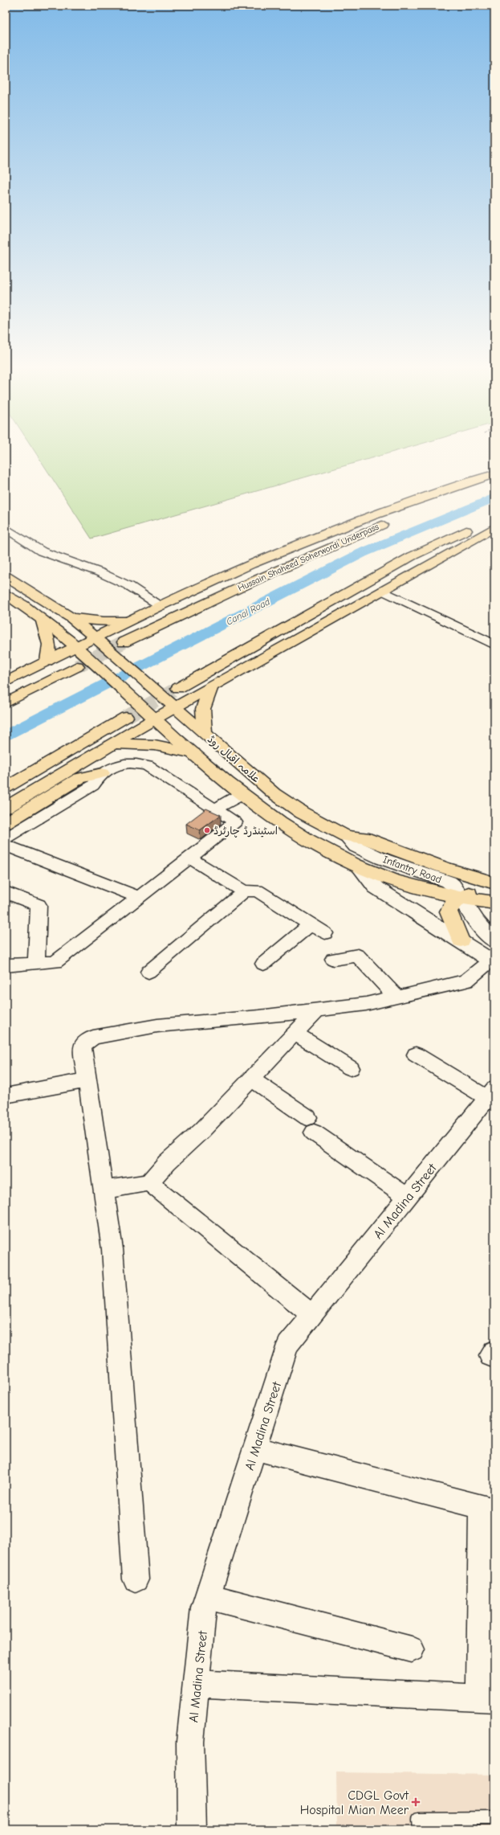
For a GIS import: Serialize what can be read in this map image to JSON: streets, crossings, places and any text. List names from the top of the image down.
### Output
{
  "streets": {
    "main road": ["Hussain Shaheed Soherwordi Underpass", "علامہ اقبال روڈ", "Infantry Road"],
    "street": ["Al Madina Street"]
  },
  "crossings": [
    ["علامہ اقبال روڈ", "Infantry Road"]
  ],
  "water": ["Canal Road"],
  "places": {
    "other": ["اسٹینڈرڈ چارٹرڈ"],
    "health": ["CDGL Govt Hospital Mian Meer"]
  }
}
